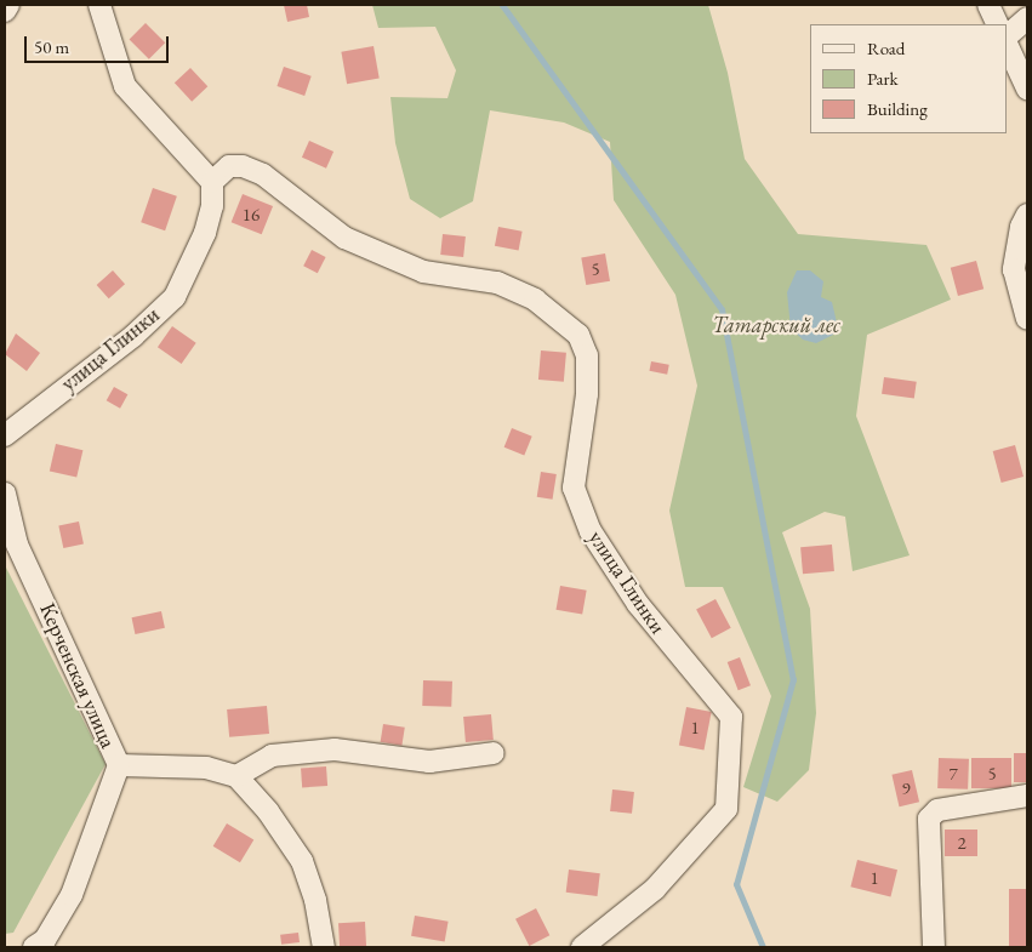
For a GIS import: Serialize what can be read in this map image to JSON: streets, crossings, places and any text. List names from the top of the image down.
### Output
{
  "streets": {
    "street": ["улица Глинки", "Керченская улица"]
  },
  "parks": ["Татарский лес"],
  "house_numbers": [
    "16",
    "5",
    "1",
    "7",
    "5",
    "9",
    "2",
    "1"
  ],
  "legend": ["Road", "Park", "Building"],
  "scale_bar": "50 m"
}
